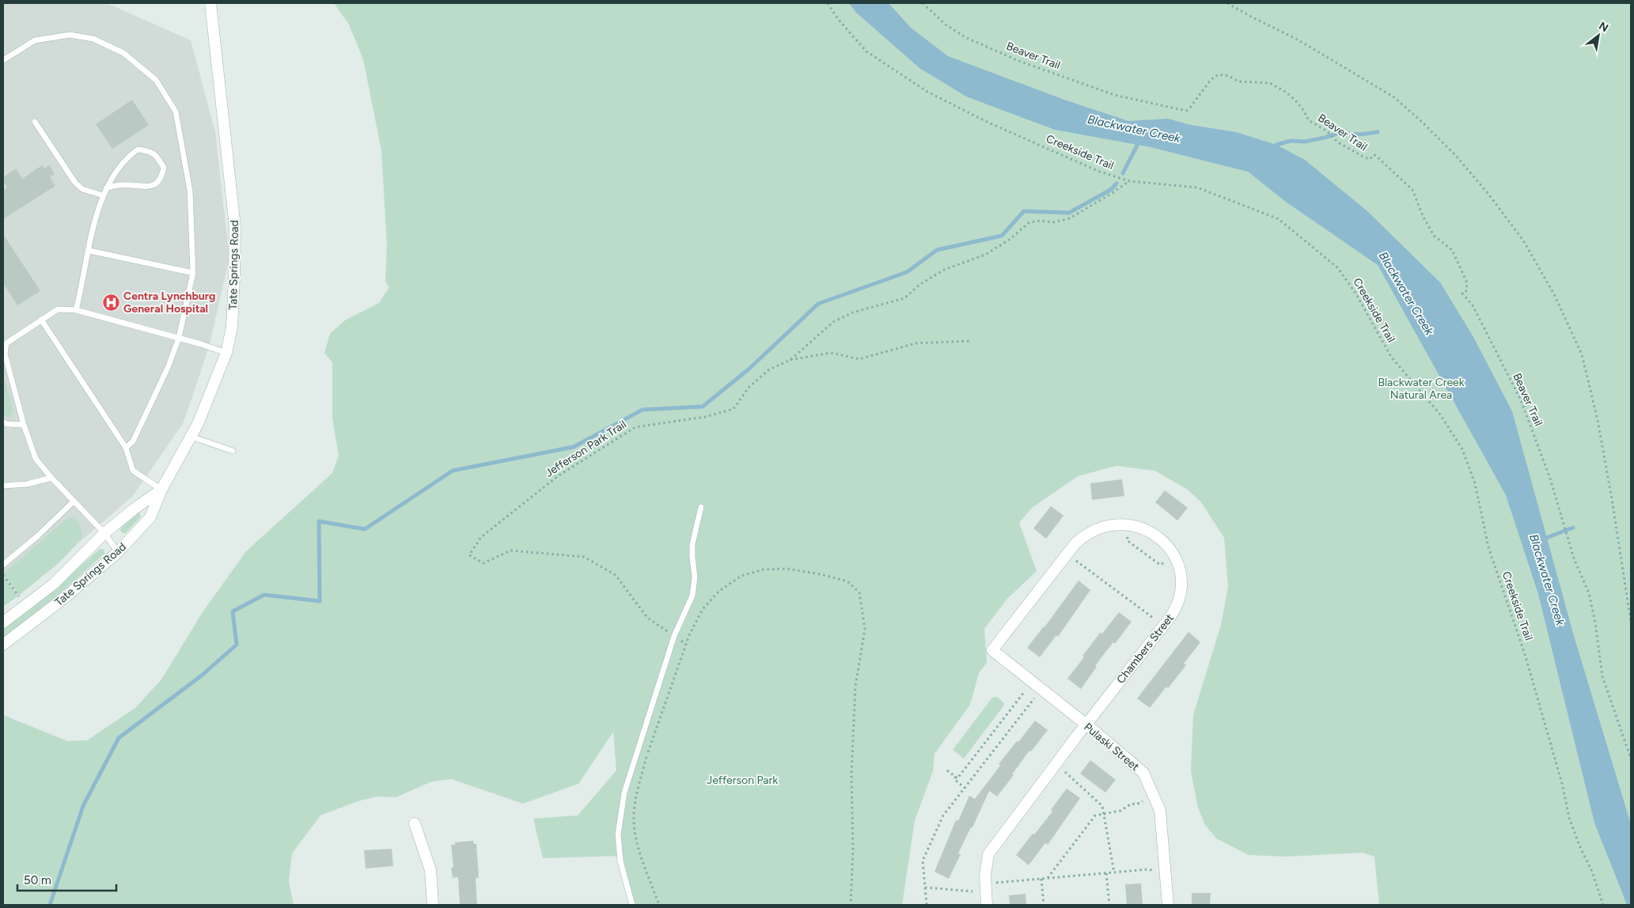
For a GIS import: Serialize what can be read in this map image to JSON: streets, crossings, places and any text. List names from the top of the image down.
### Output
{
  "streets": {
    "street": ["Tate Springs Road", "Chambers Street", "Pulaski Street"],
    "path": ["Beaver Trail", "Creekside Trail", "Jefferson Park Trail"]
  },
  "crossings": [
    ["Creekside Trail", "Jefferson Park Trail"],
    ["Chambers Street", "Pulaski Street"]
  ],
  "water": ["Blackwater Creek"],
  "parks": ["Blackwater Creek Natural Area", "Jefferson Park"],
  "places": {
    "hospital": ["Centra Lynchburg General Hospital"]
  },
  "scale_bar": "50 m",
  "north": "top right"
}
